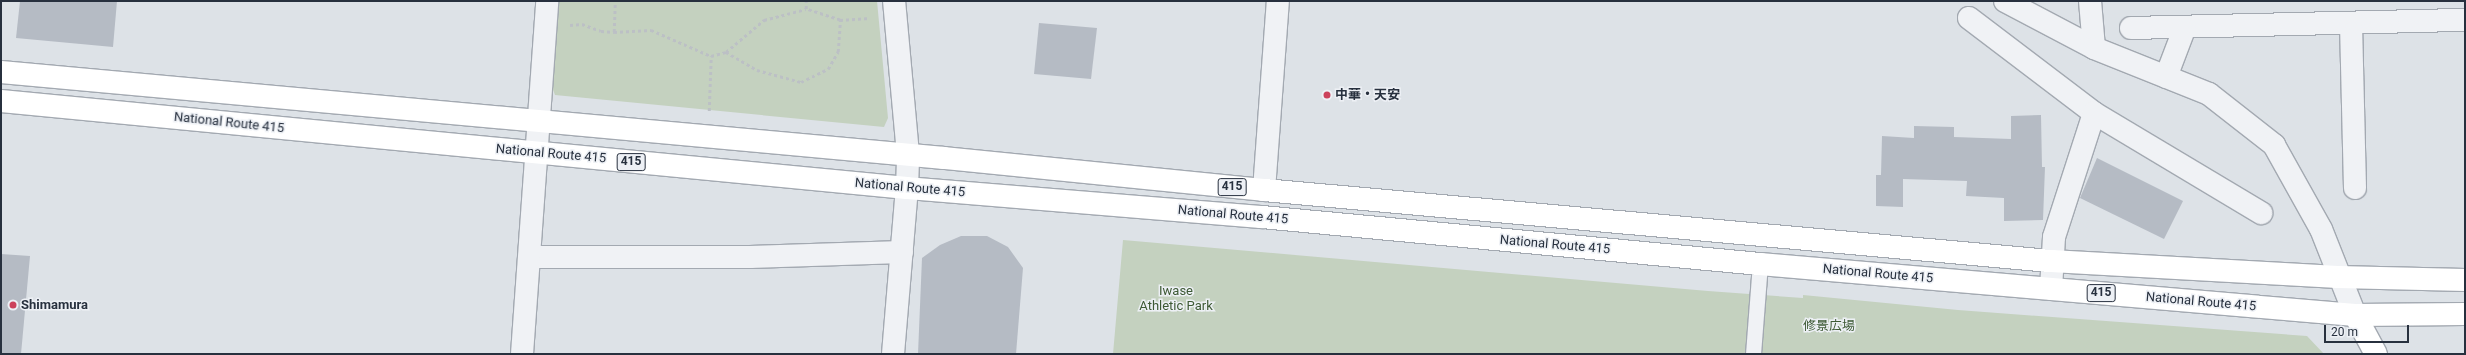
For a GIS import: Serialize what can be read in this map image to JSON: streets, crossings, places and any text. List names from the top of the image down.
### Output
{
  "streets": {
    "main road": ["National Route 415", "415"]
  },
  "parks": ["Iwase Athletic Park", "修景広場"],
  "places": ["中華・天安", "Shimamura"],
  "scale_bar": "20 m"
}
